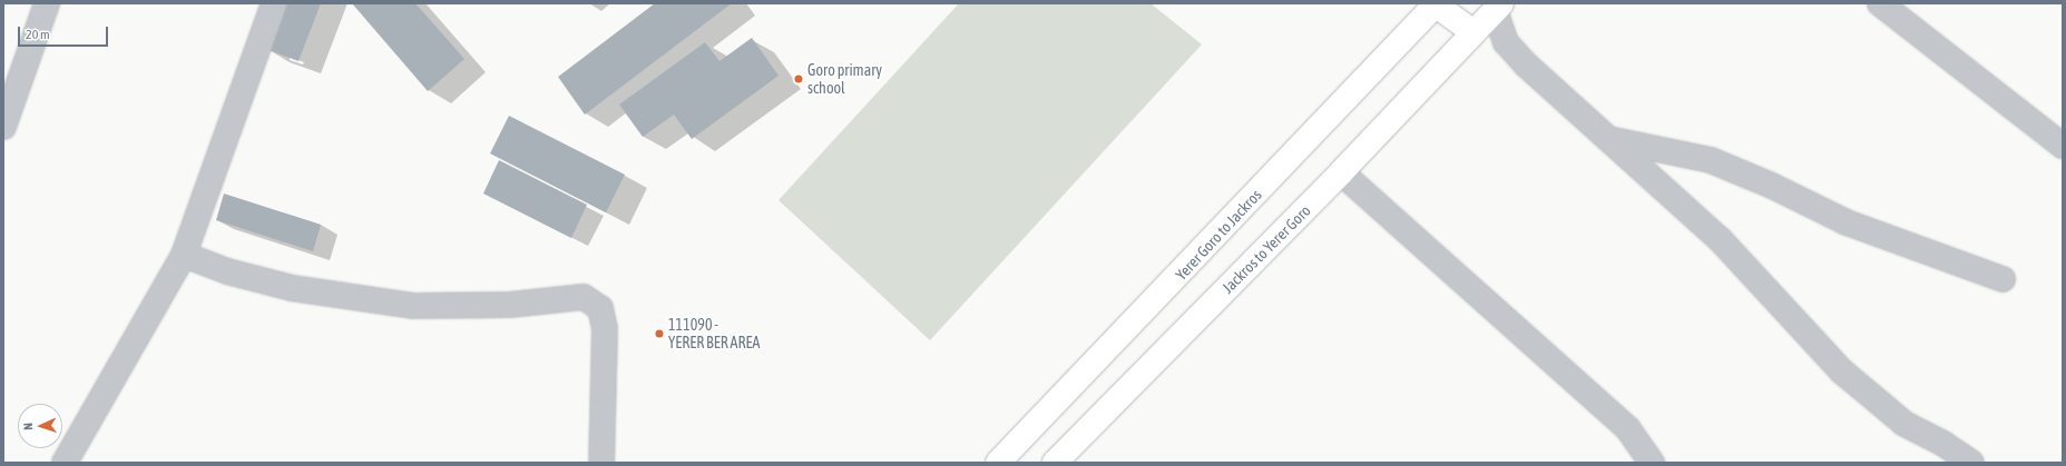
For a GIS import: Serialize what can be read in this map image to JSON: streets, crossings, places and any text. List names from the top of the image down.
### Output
{
  "streets": {
    "main road": ["Yerer Goro to Jackros", "Jackros to Yerer Goro"]
  },
  "places": ["Goro primary school", "111090 - YERER BER AREA"],
  "scale_bar": "20 m",
  "north": "left"
}
